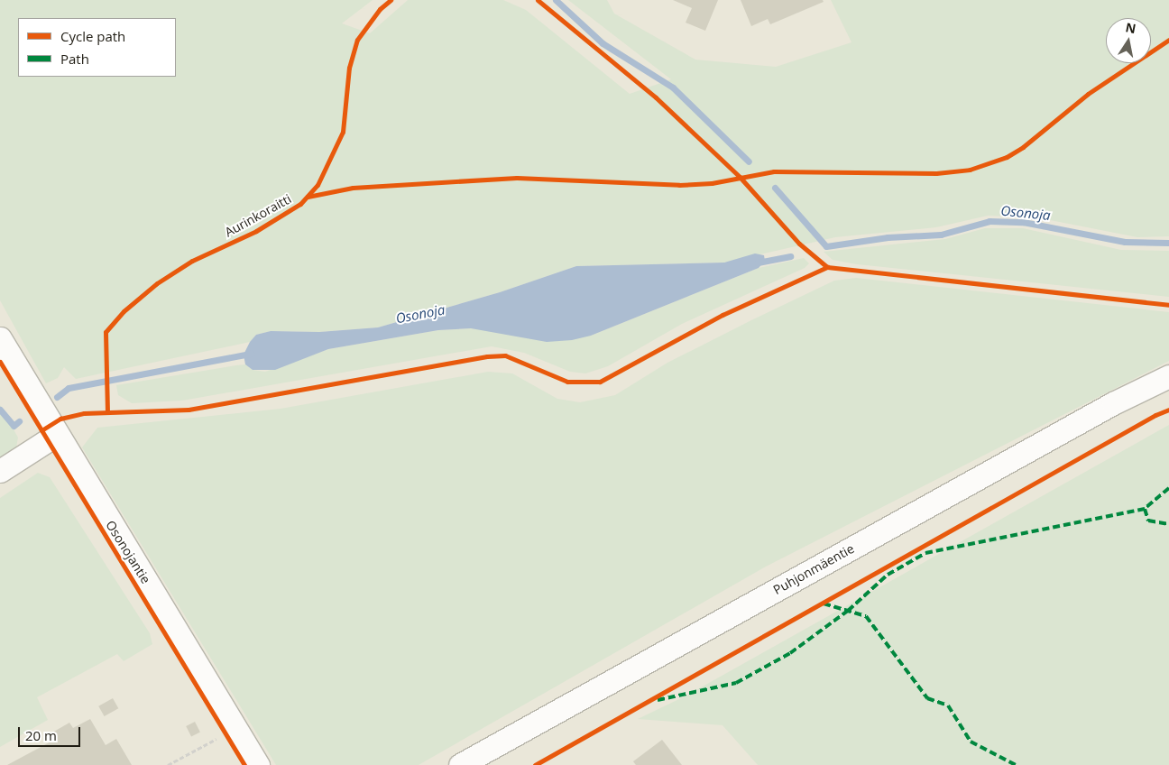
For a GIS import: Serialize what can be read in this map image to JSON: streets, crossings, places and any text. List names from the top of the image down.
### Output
{
  "streets": {
    "street": ["Osonojantie", "Puhjonmäentie"],
    "cycle path": ["Aurinkoraitti"]
  },
  "water": ["Osonoja"],
  "legend": ["Cycle path", "Path"],
  "scale_bar": "20 m",
  "north": "top"
}
